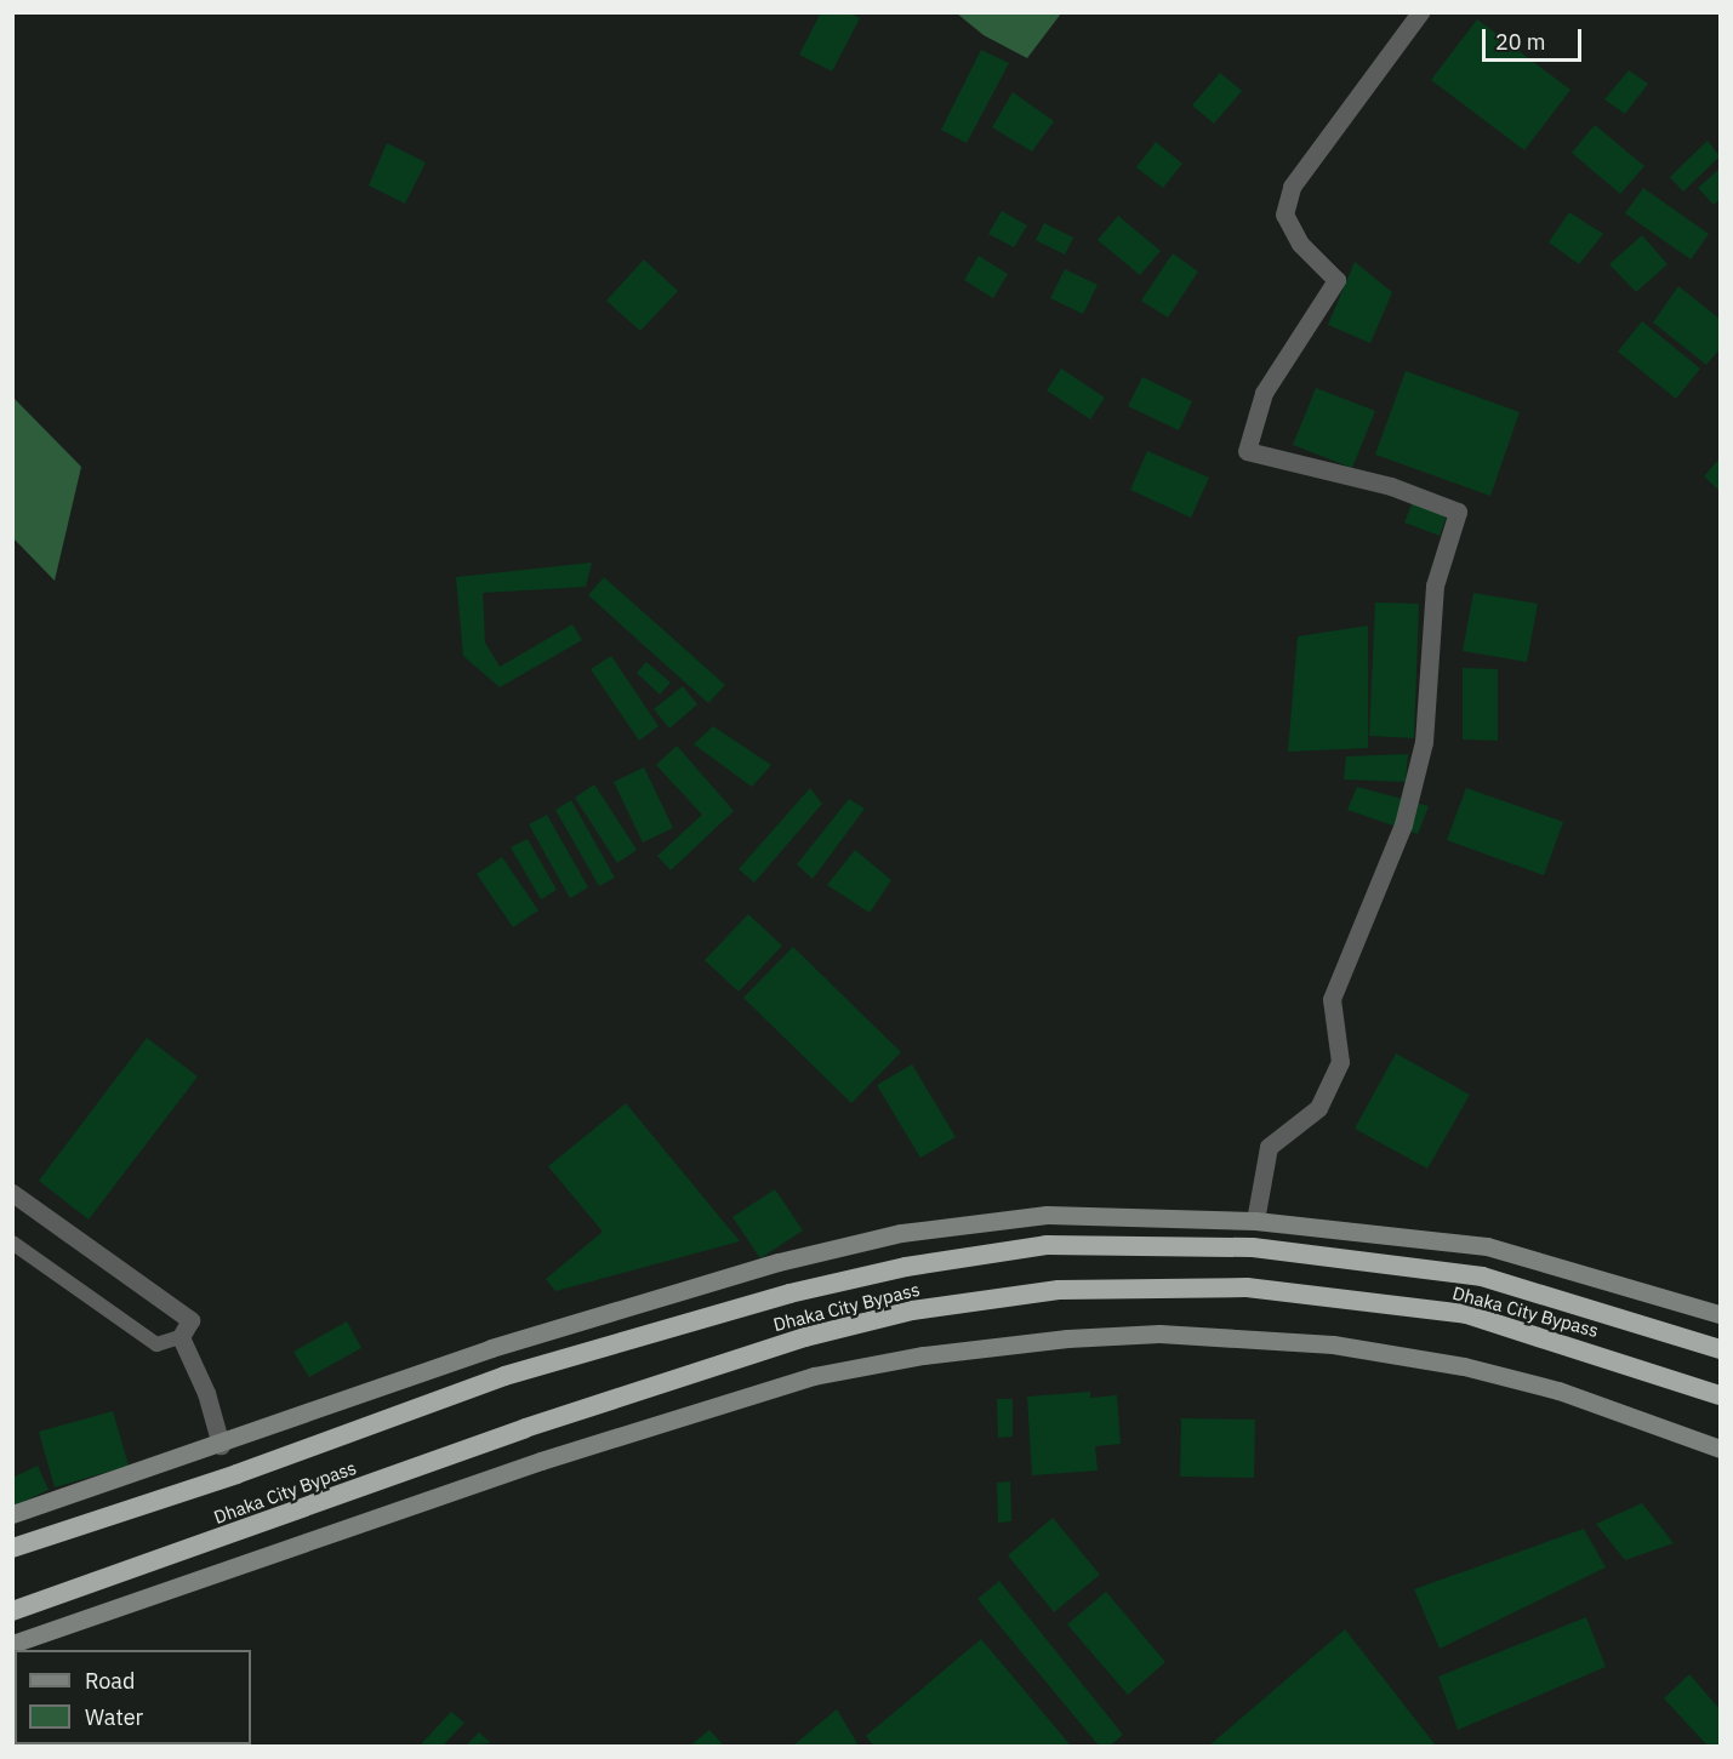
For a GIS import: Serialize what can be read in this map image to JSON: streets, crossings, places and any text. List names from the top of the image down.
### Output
{
  "streets": {
    "highway": ["Dhaka City Bypass"]
  },
  "legend": ["Road", "Water"],
  "scale_bar": "20 m"
}
